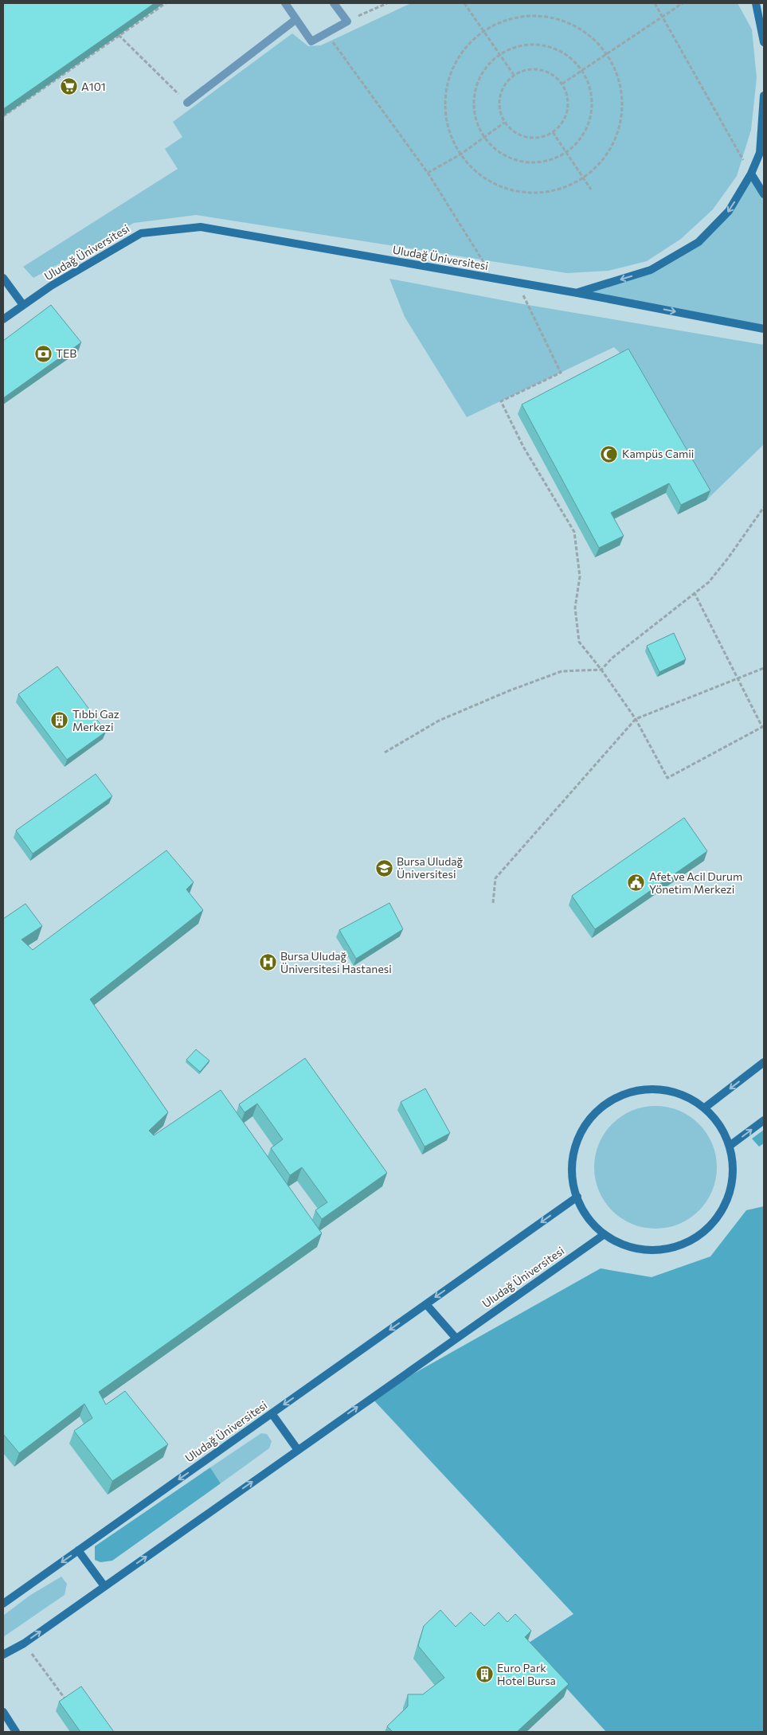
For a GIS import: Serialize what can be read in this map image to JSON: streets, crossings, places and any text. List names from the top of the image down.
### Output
{
  "streets": {
    "street": ["Uludağ Üniversitesi"]
  },
  "places": {
    "supermarket": ["A101"],
    "bank": ["TEB"],
    "mosque": ["Kampüs Camii"],
    "building": ["Tıbbi Gaz Merkezi", "Euro Park Hotel Bursa"],
    "school or university": ["Bursa Uludağ Üniversitesi"],
    "public building": ["Afet ve Acil Durum Yönetim Merkezi"],
    "hospital": ["Bursa Uludağ Üniversitesi Hastanesi"]
  }
}
